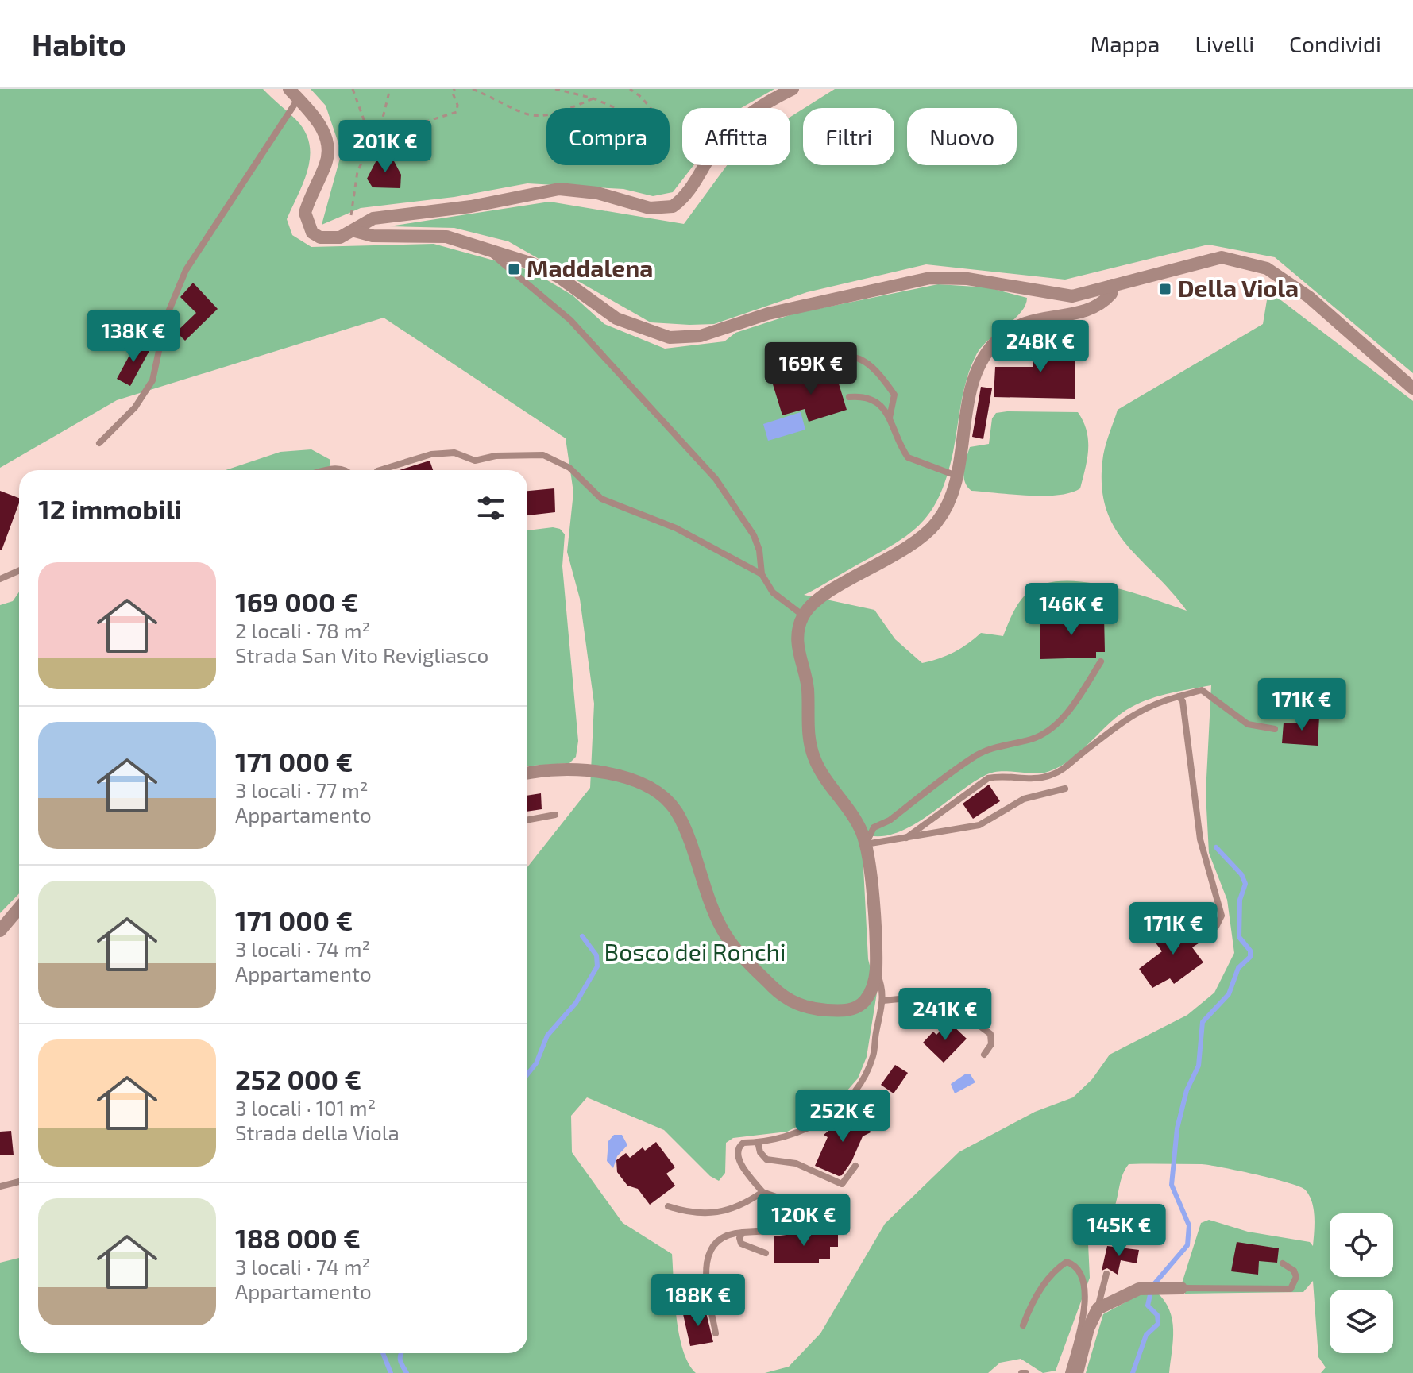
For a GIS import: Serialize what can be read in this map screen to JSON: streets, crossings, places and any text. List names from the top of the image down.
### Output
{
  "parks": ["Bosco dei Ronchi"],
  "places": {
    "transit": ["Maddalena", "Della Viola"]
  },
  "page": {
    "header": "Habito",
    "nav": ["Mappa", "Livelli", "Condividi"],
    "chip": [
      "Compra",
      "Affitta",
      "Filtri",
      "Nuovo"
    ],
    "price": [
      "201K €",
      "138K €",
      "248K €",
      "169K €",
      "146K €",
      "171K €",
      "171K €",
      "241K €",
      "252K €",
      "120K €",
      "145K €",
      "188K €"
    ],
    "heading": "12 immobili",
    "list": [
      {
        "name": "169 000 €",
        "note": "2 locali · 78 m² · Strada San Vito Revigliasco"
      },
      {
        "name": "171 000 €",
        "note": "3 locali · 77 m² · Appartamento"
      },
      {
        "name": "171 000 €",
        "note": "3 locali · 74 m² · Appartamento"
      },
      {
        "name": "252 000 €",
        "note": "3 locali · 101 m² · Strada della Viola"
      },
      {
        "name": "188 000 €",
        "note": "3 locali · 74 m² · Appartamento"
      }
    ]
  }
}
